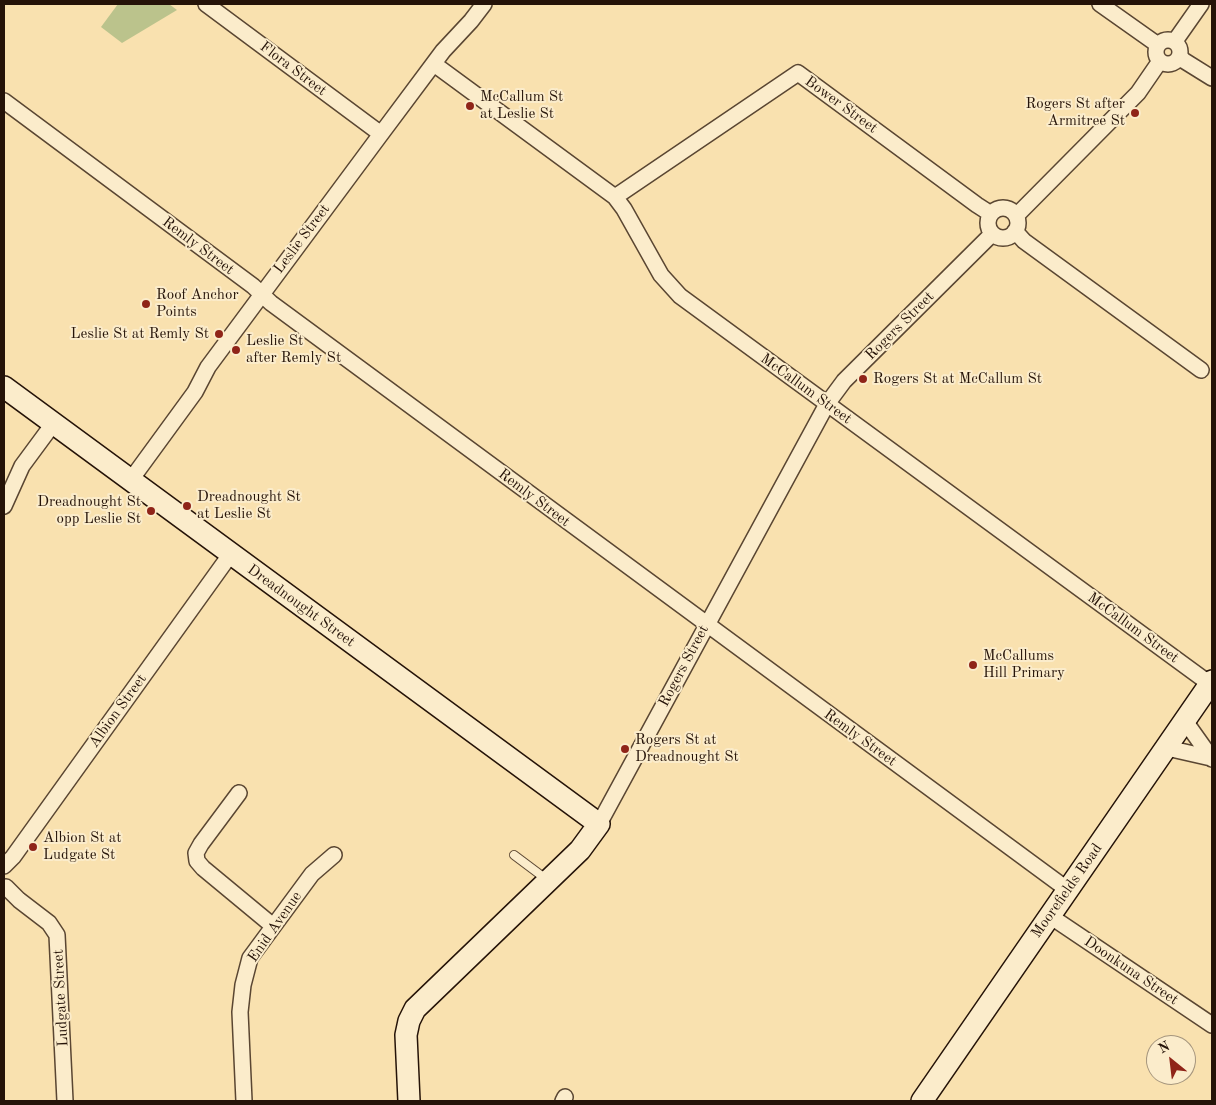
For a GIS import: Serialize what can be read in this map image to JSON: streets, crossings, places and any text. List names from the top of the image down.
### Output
{
  "streets": {
    "street": [
      "Flora Street",
      "Bower Street",
      "Leslie Street",
      "Remly Street",
      "Rogers Street",
      "McCallum Street",
      "Dreadnought Street",
      "Albion Street",
      "Moorefields Road",
      "Enid Avenue",
      "Doonkuna Street",
      "Ludgate Street"
    ]
  },
  "crossings": [
    ["Flora Street", "Leslie Street"],
    ["Bower Street", "Rogers Street"],
    ["Bower Street", "McCallum Street"],
    ["Leslie Street", "Remly Street"],
    ["Leslie Street", "McCallum Street"],
    ["Leslie Street", "Dreadnought Street"],
    ["Remly Street", "Rogers Street"],
    ["Remly Street", "Moorefields Road"],
    ["Rogers Street", "McCallum Street"],
    ["Rogers Street", "Dreadnought Street"],
    ["McCallum Street", "Moorefields Road"],
    ["Dreadnought Street", "Albion Street"],
    ["Moorefields Road", "Doonkuna Street"]
  ],
  "places": [
    "McCallum St at Leslie St",
    "Rogers St after Armitree St",
    "Roof Anchor Points",
    "Leslie St at Remly St",
    "Leslie St after Remly St",
    "Rogers St at McCallum St",
    "Dreadnought St at Leslie St",
    "Dreadnought St opp Leslie St",
    "McCallums Hill Primary",
    "Rogers St at Dreadnought St",
    "Albion St at Ludgate St"
  ],
  "north": "top left"
}
